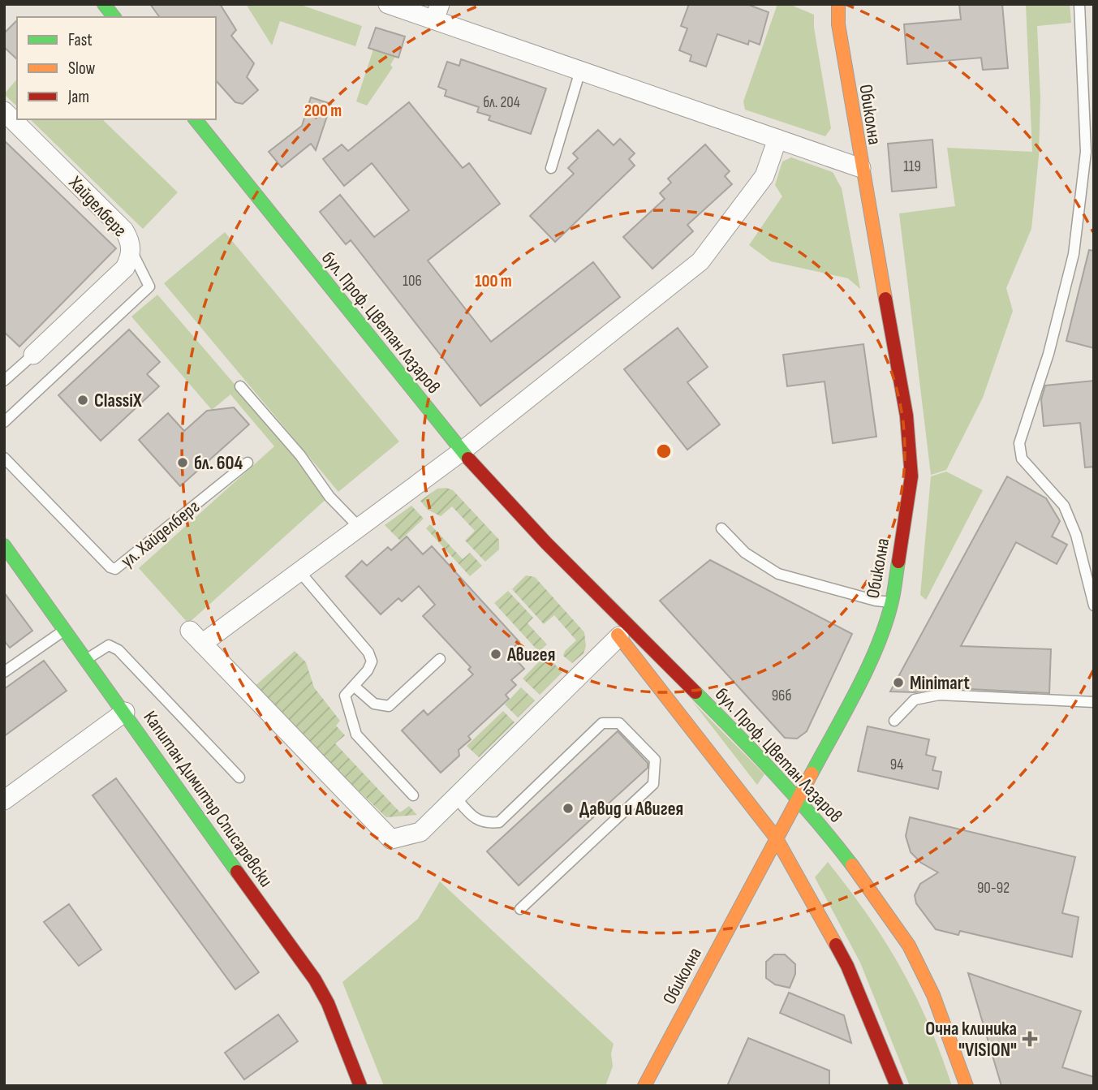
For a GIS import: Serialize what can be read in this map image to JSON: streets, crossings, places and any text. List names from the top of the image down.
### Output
{
  "streets": {
    "main road": ["Обиколна", "бул. Проф. Цветан Лазаров", "Капитан Димитър Списаревски"],
    "street": ["Хайделберг"],
    "lane": ["ул. Хайделберг"]
  },
  "crossings": [
    ["Обиколна", "бул. Проф. Цветан Лазаров"]
  ],
  "places": {
    "other": [
      "ClassiX",
      "бл. 604",
      "Авигея",
      "Minimart",
      "Давид и Авигея"
    ],
    "health": ["Очна клиника \"VISION\""]
  },
  "house_numbers": [
    "бл. 204",
    "119",
    "106",
    "96б",
    "94",
    "90-92"
  ],
  "legend": ["Fast", "Slow", "Jam"],
  "rings": ["200 m", "100 m"]
}
